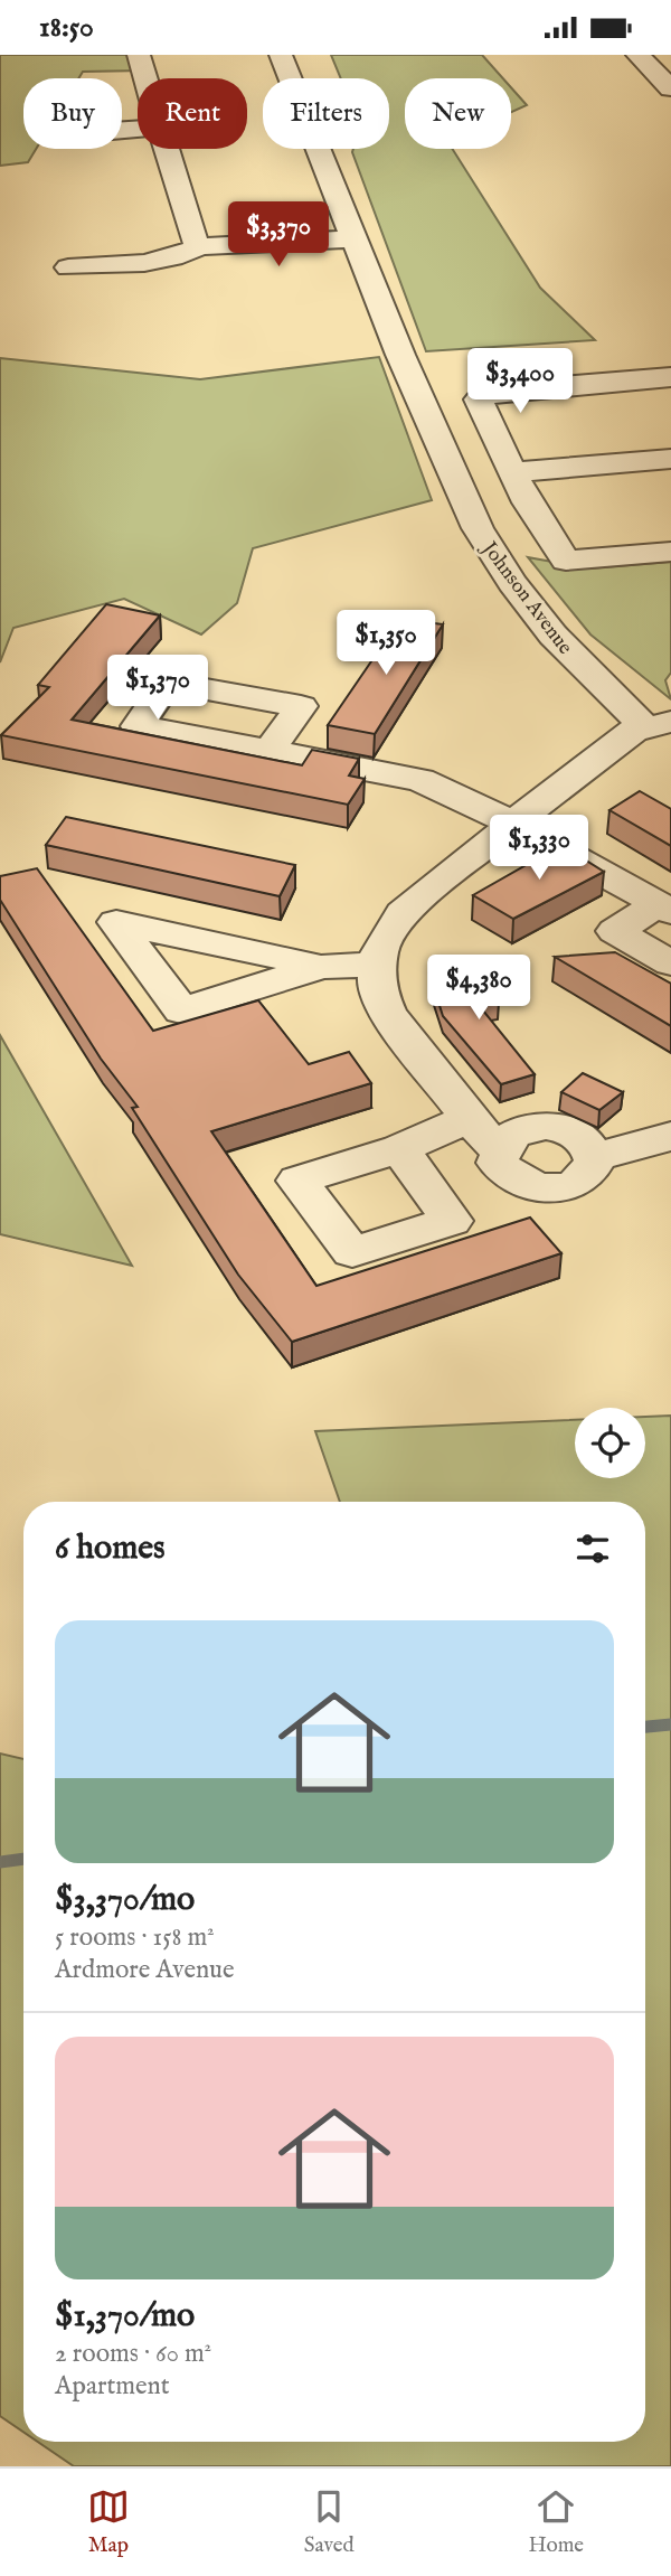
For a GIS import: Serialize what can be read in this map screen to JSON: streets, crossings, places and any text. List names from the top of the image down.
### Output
{
  "streets": {
    "street": ["Johnson Avenue"]
  },
  "page": {
    "status": "18:50",
    "chip": [
      "Buy",
      "Rent",
      "Filters",
      "New"
    ],
    "price": [
      "$3,370",
      "$3,400",
      "$1,350",
      "$1,370",
      "$1,330",
      "$4,380"
    ],
    "heading": "6 homes",
    "list": [
      {
        "name": "$3,370/mo",
        "note": "5 rooms · 158 m² · Ardmore Avenue"
      },
      {
        "name": "$1,370/mo",
        "note": "2 rooms · 60 m² · Apartment"
      }
    ],
    "tabs": ["Map", "Saved", "Home"]
  }
}
